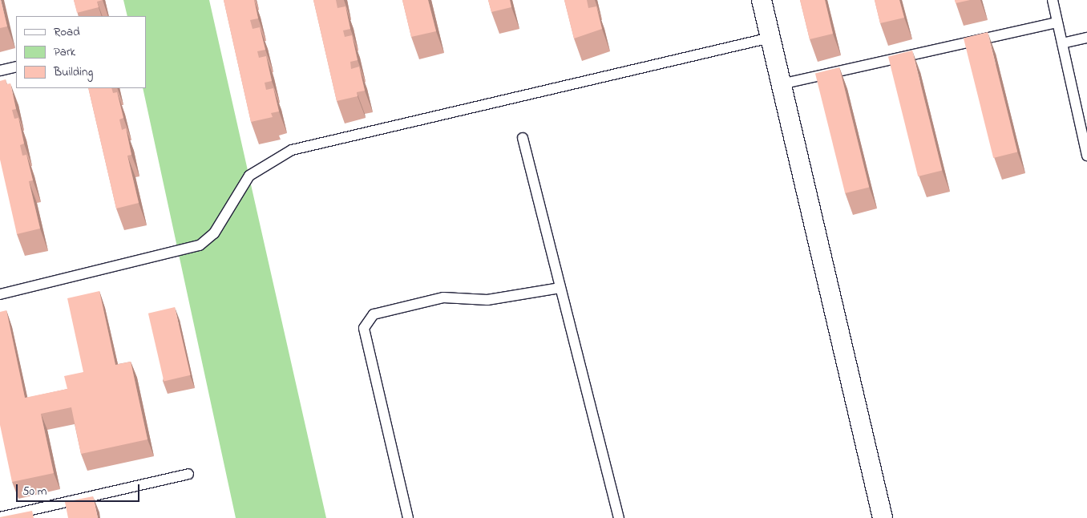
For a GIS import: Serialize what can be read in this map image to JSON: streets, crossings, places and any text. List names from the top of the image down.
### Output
{
  "legend": ["Road", "Park", "Building"],
  "scale_bar": "50 m"
}
